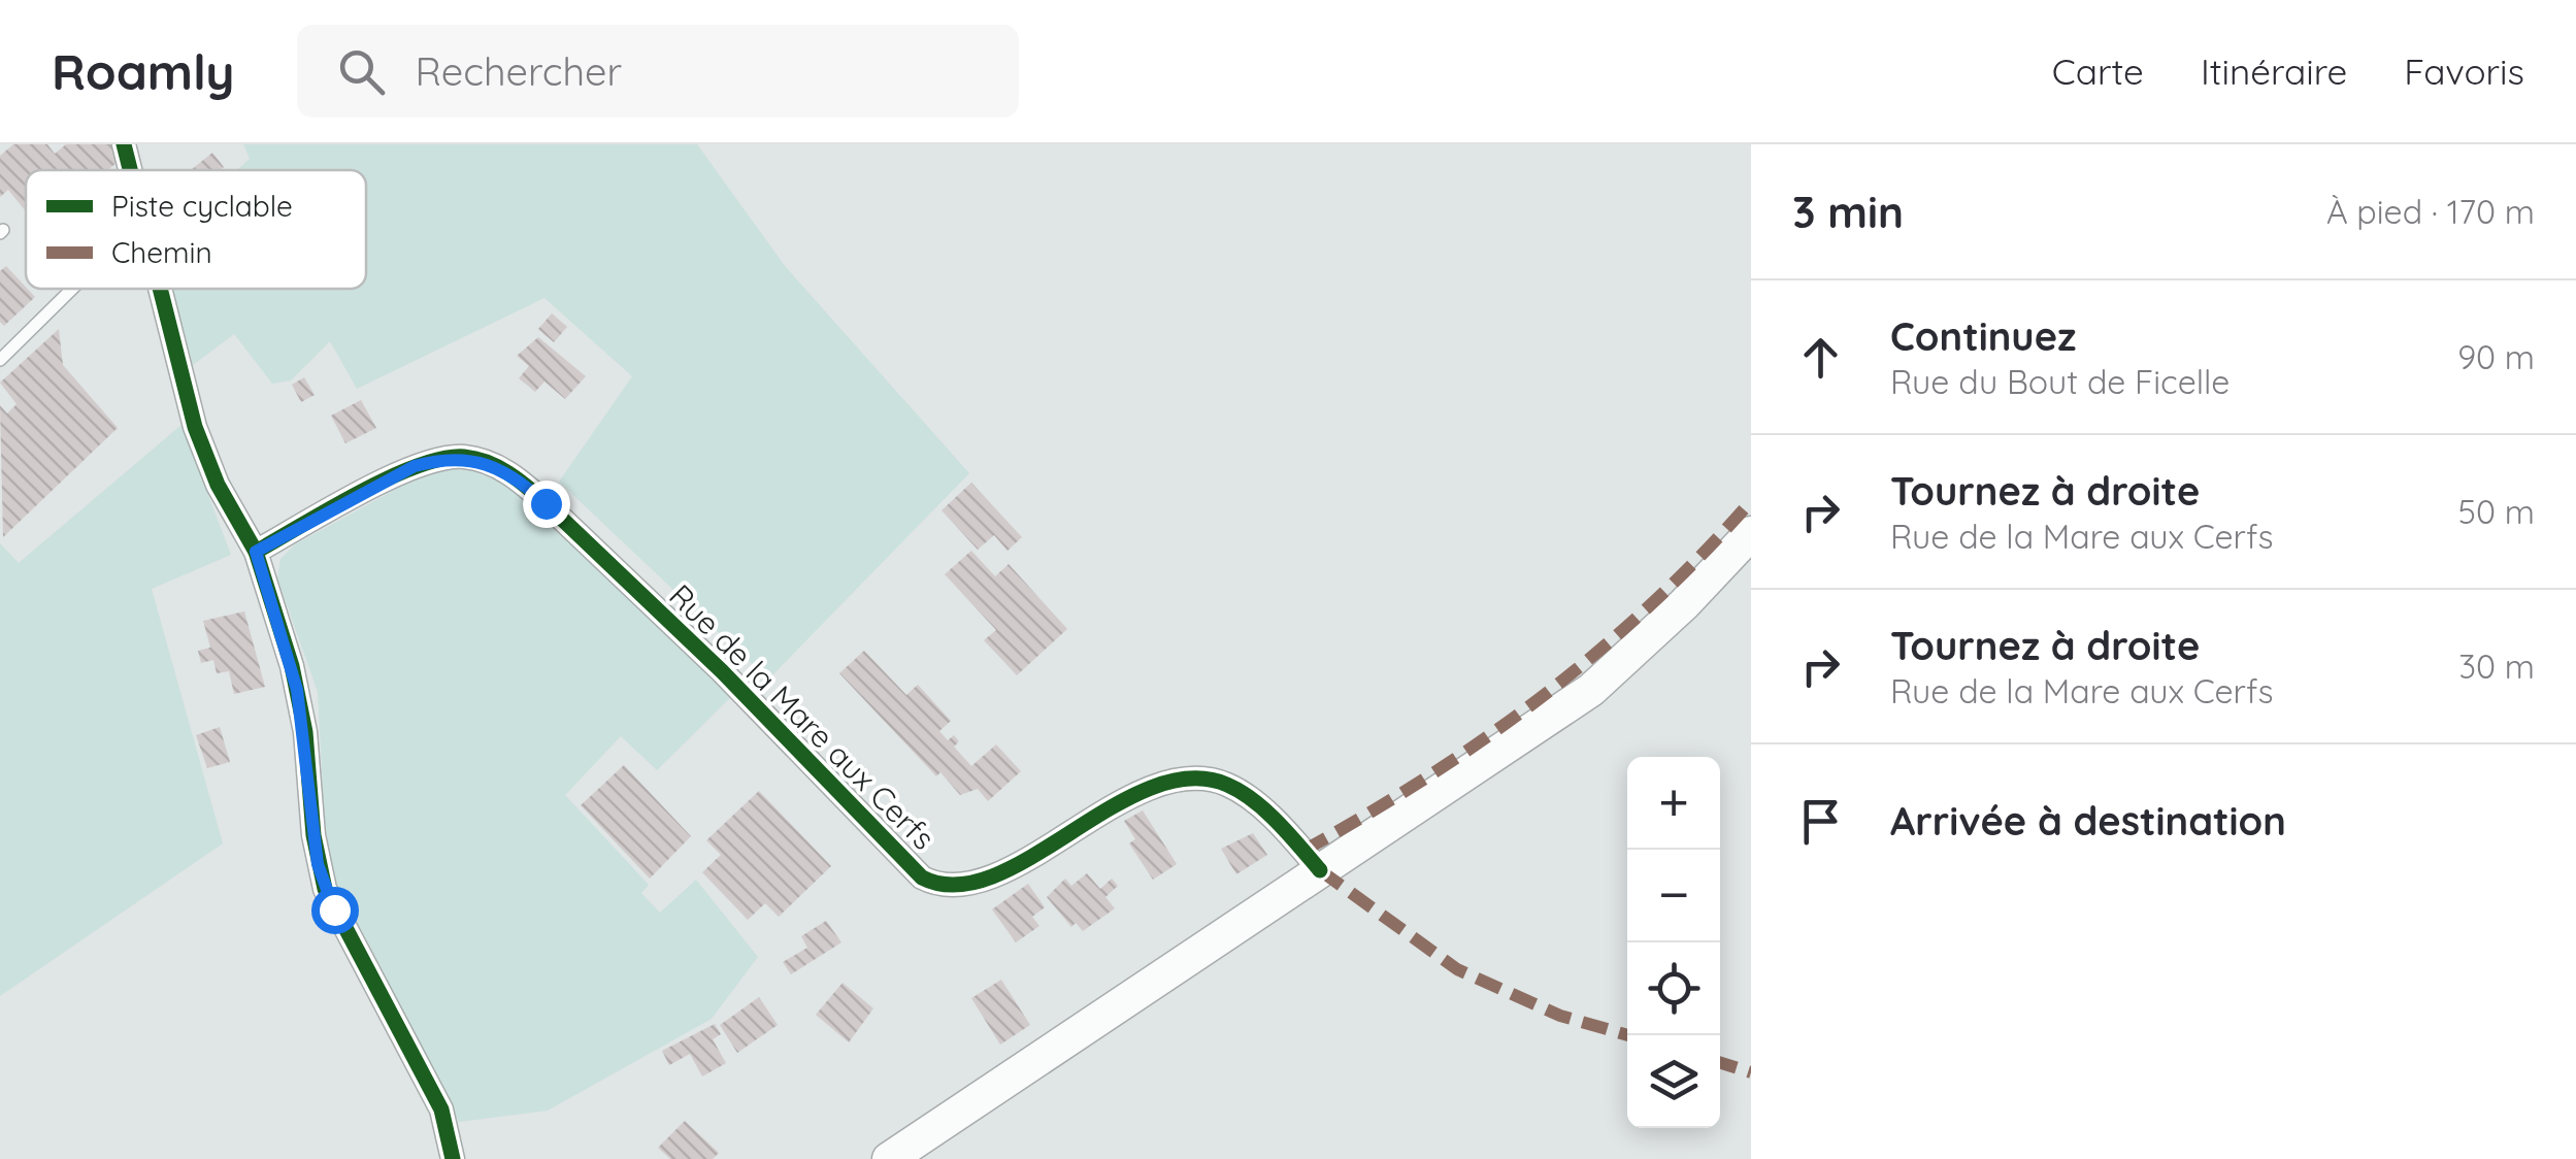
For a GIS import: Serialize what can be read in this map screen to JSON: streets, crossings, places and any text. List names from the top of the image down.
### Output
{
  "streets": {
    "street": ["Rue de la Mare aux Cerfs"]
  },
  "legend": ["Piste cyclable", "Chemin"],
  "page": {
    "header": "Roamly",
    "search": "Rechercher",
    "nav": ["Carte", "Itinéraire", "Favoris"],
    "heading": ["3 min", "À pied · 170 m"],
    "list": [
      ["Continuez", "Rue du Bout de Ficelle", "90 m"],
      ["Tournez à droite", "Rue de la Mare aux Cerfs", "50 m"],
      ["Tournez à droite", "Rue de la Mare aux Cerfs", "30 m"],
      "Arrivée à destination"
    ],
    "map_buttons": ["+", "−"]
  }
}
